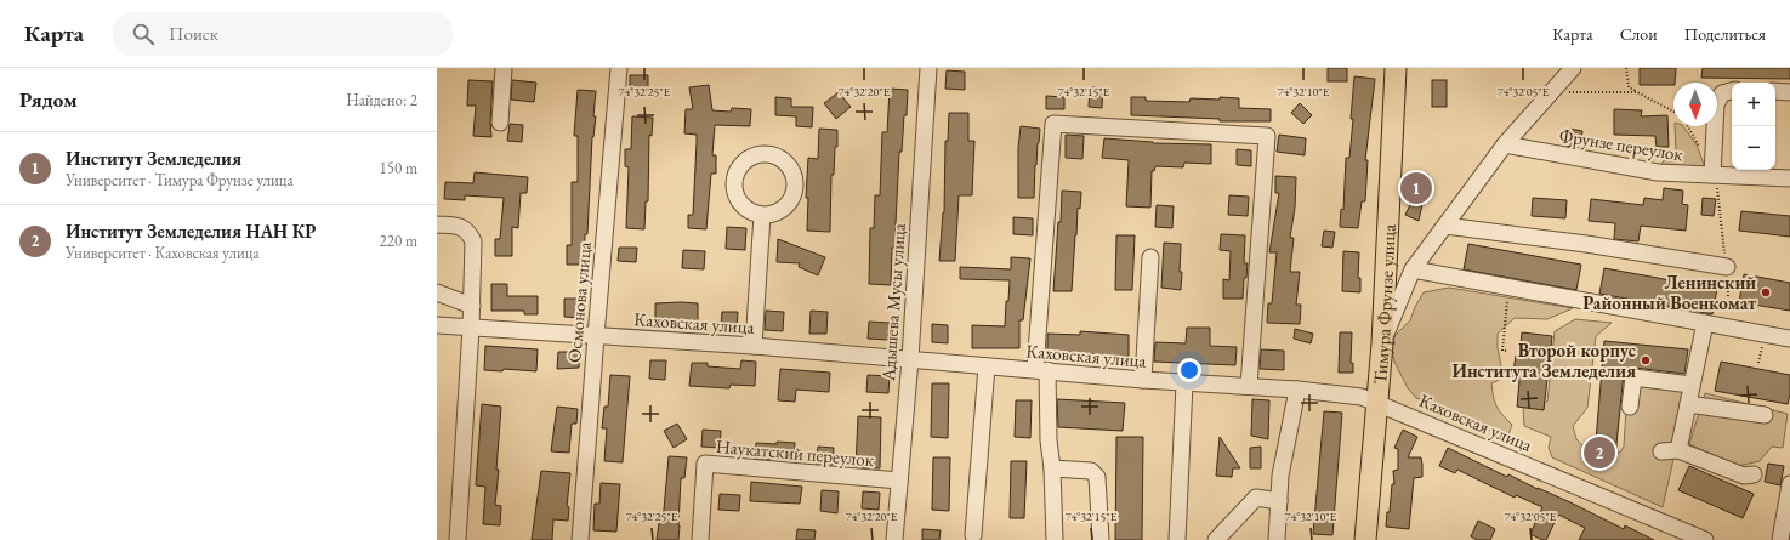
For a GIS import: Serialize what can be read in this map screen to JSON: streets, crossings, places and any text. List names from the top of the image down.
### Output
{
  "streets": {
    "main road": ["Тимура Фрунзе улица"],
    "street": [
      "Фрунзе переулок",
      "Осмонова улица",
      "Адышева Мусы улица",
      "Каховская улица",
      "Наукатский переулок"
    ]
  },
  "crossings": [
    ["Осмонова улица", "Каховская улица"],
    ["Адышева Мусы улица", "Каховская улица"],
    ["Адышева Мусы улица", "Наукатский переулок"],
    ["Тимура Фрунзе улица", "Каховская улица"]
  ],
  "places": ["Ленинский Районный Военкомат", "Второй корпус Института Земледелия"],
  "north": "bottom",
  "page": {
    "header": "Карта",
    "search": "Поиск",
    "nav": ["Карта", "Слои", "Поделиться"],
    "heading": ["Рядом", "Найдено: 2"],
    "map_buttons": ["+", "−"],
    "list": [
      {
        "mark": "1",
        "name": "Институт Земледелия",
        "note": "Университет · Тимура Фрунзе улица",
        "value": "150 m"
      },
      {
        "mark": "2",
        "name": "Институт Земледелия НАН КР",
        "note": "Университет · Каховская улица",
        "value": "220 m"
      }
    ],
    "pins": ["1", "2"]
  },
  "coordinates": [
    "74°32'25\"E",
    "74°32'20\"E",
    "74°32'15\"E",
    "74°32'10\"E",
    "74°32'05\"E"
  ]
}
